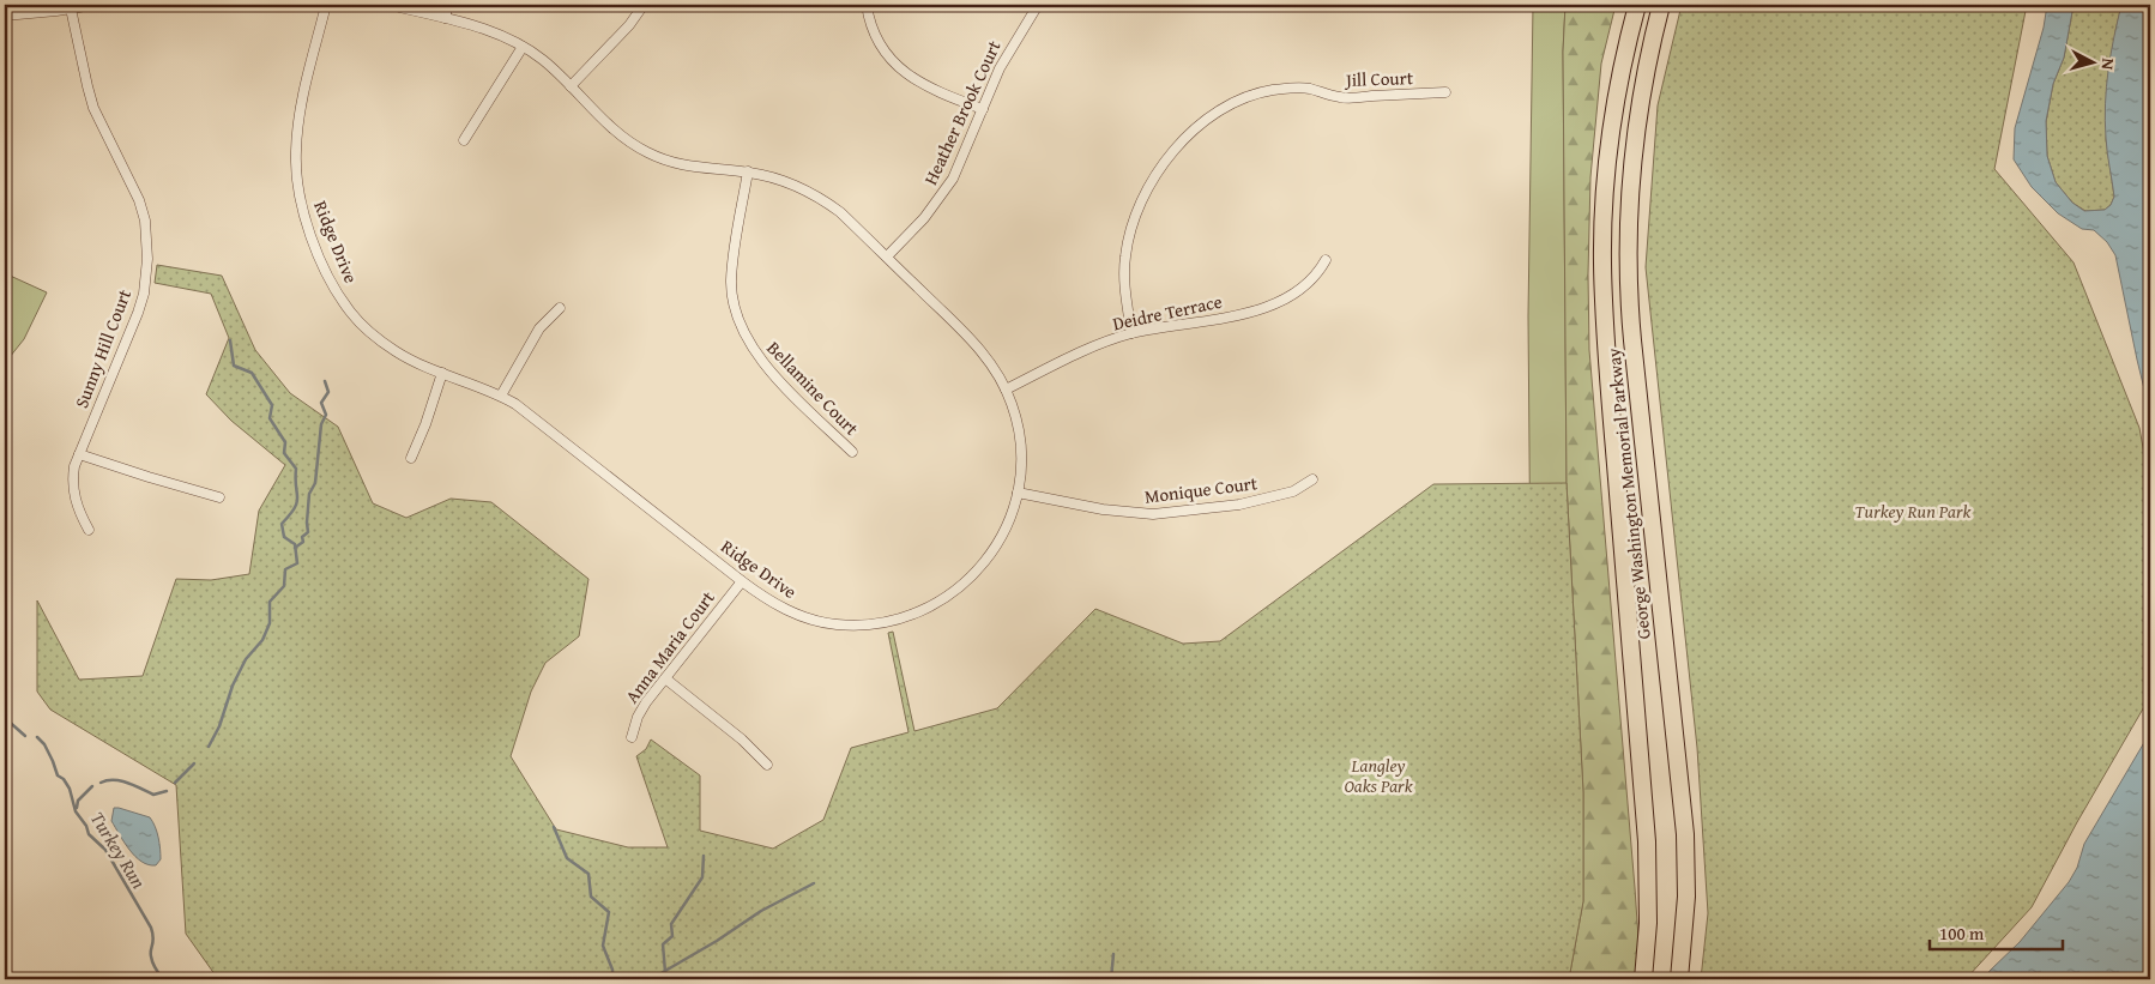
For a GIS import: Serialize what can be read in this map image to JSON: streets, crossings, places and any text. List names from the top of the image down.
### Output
{
  "streets": {
    "highway": ["George Washington Memorial Parkway"],
    "street": [
      "Jill Court",
      "Heather Brook Court",
      "Ridge Drive",
      "Deidre Terrace",
      "Sunny Hill Court",
      "Bellamine Court",
      "Monique Court",
      "Anna Maria Court"
    ]
  },
  "crossings": [
    ["Jill Court", "Deidre Terrace"],
    ["Heather Brook Court", "Ridge Drive"],
    ["Ridge Drive", "Deidre Terrace"],
    ["Ridge Drive", "Bellamine Court"],
    ["Ridge Drive", "Monique Court"],
    ["Ridge Drive", "Anna Maria Court"]
  ],
  "water": ["Turkey Run"],
  "parks": ["Turkey Run Park", "Langley Oaks Park"],
  "scale_bar": "100 m",
  "north": "right"
}
